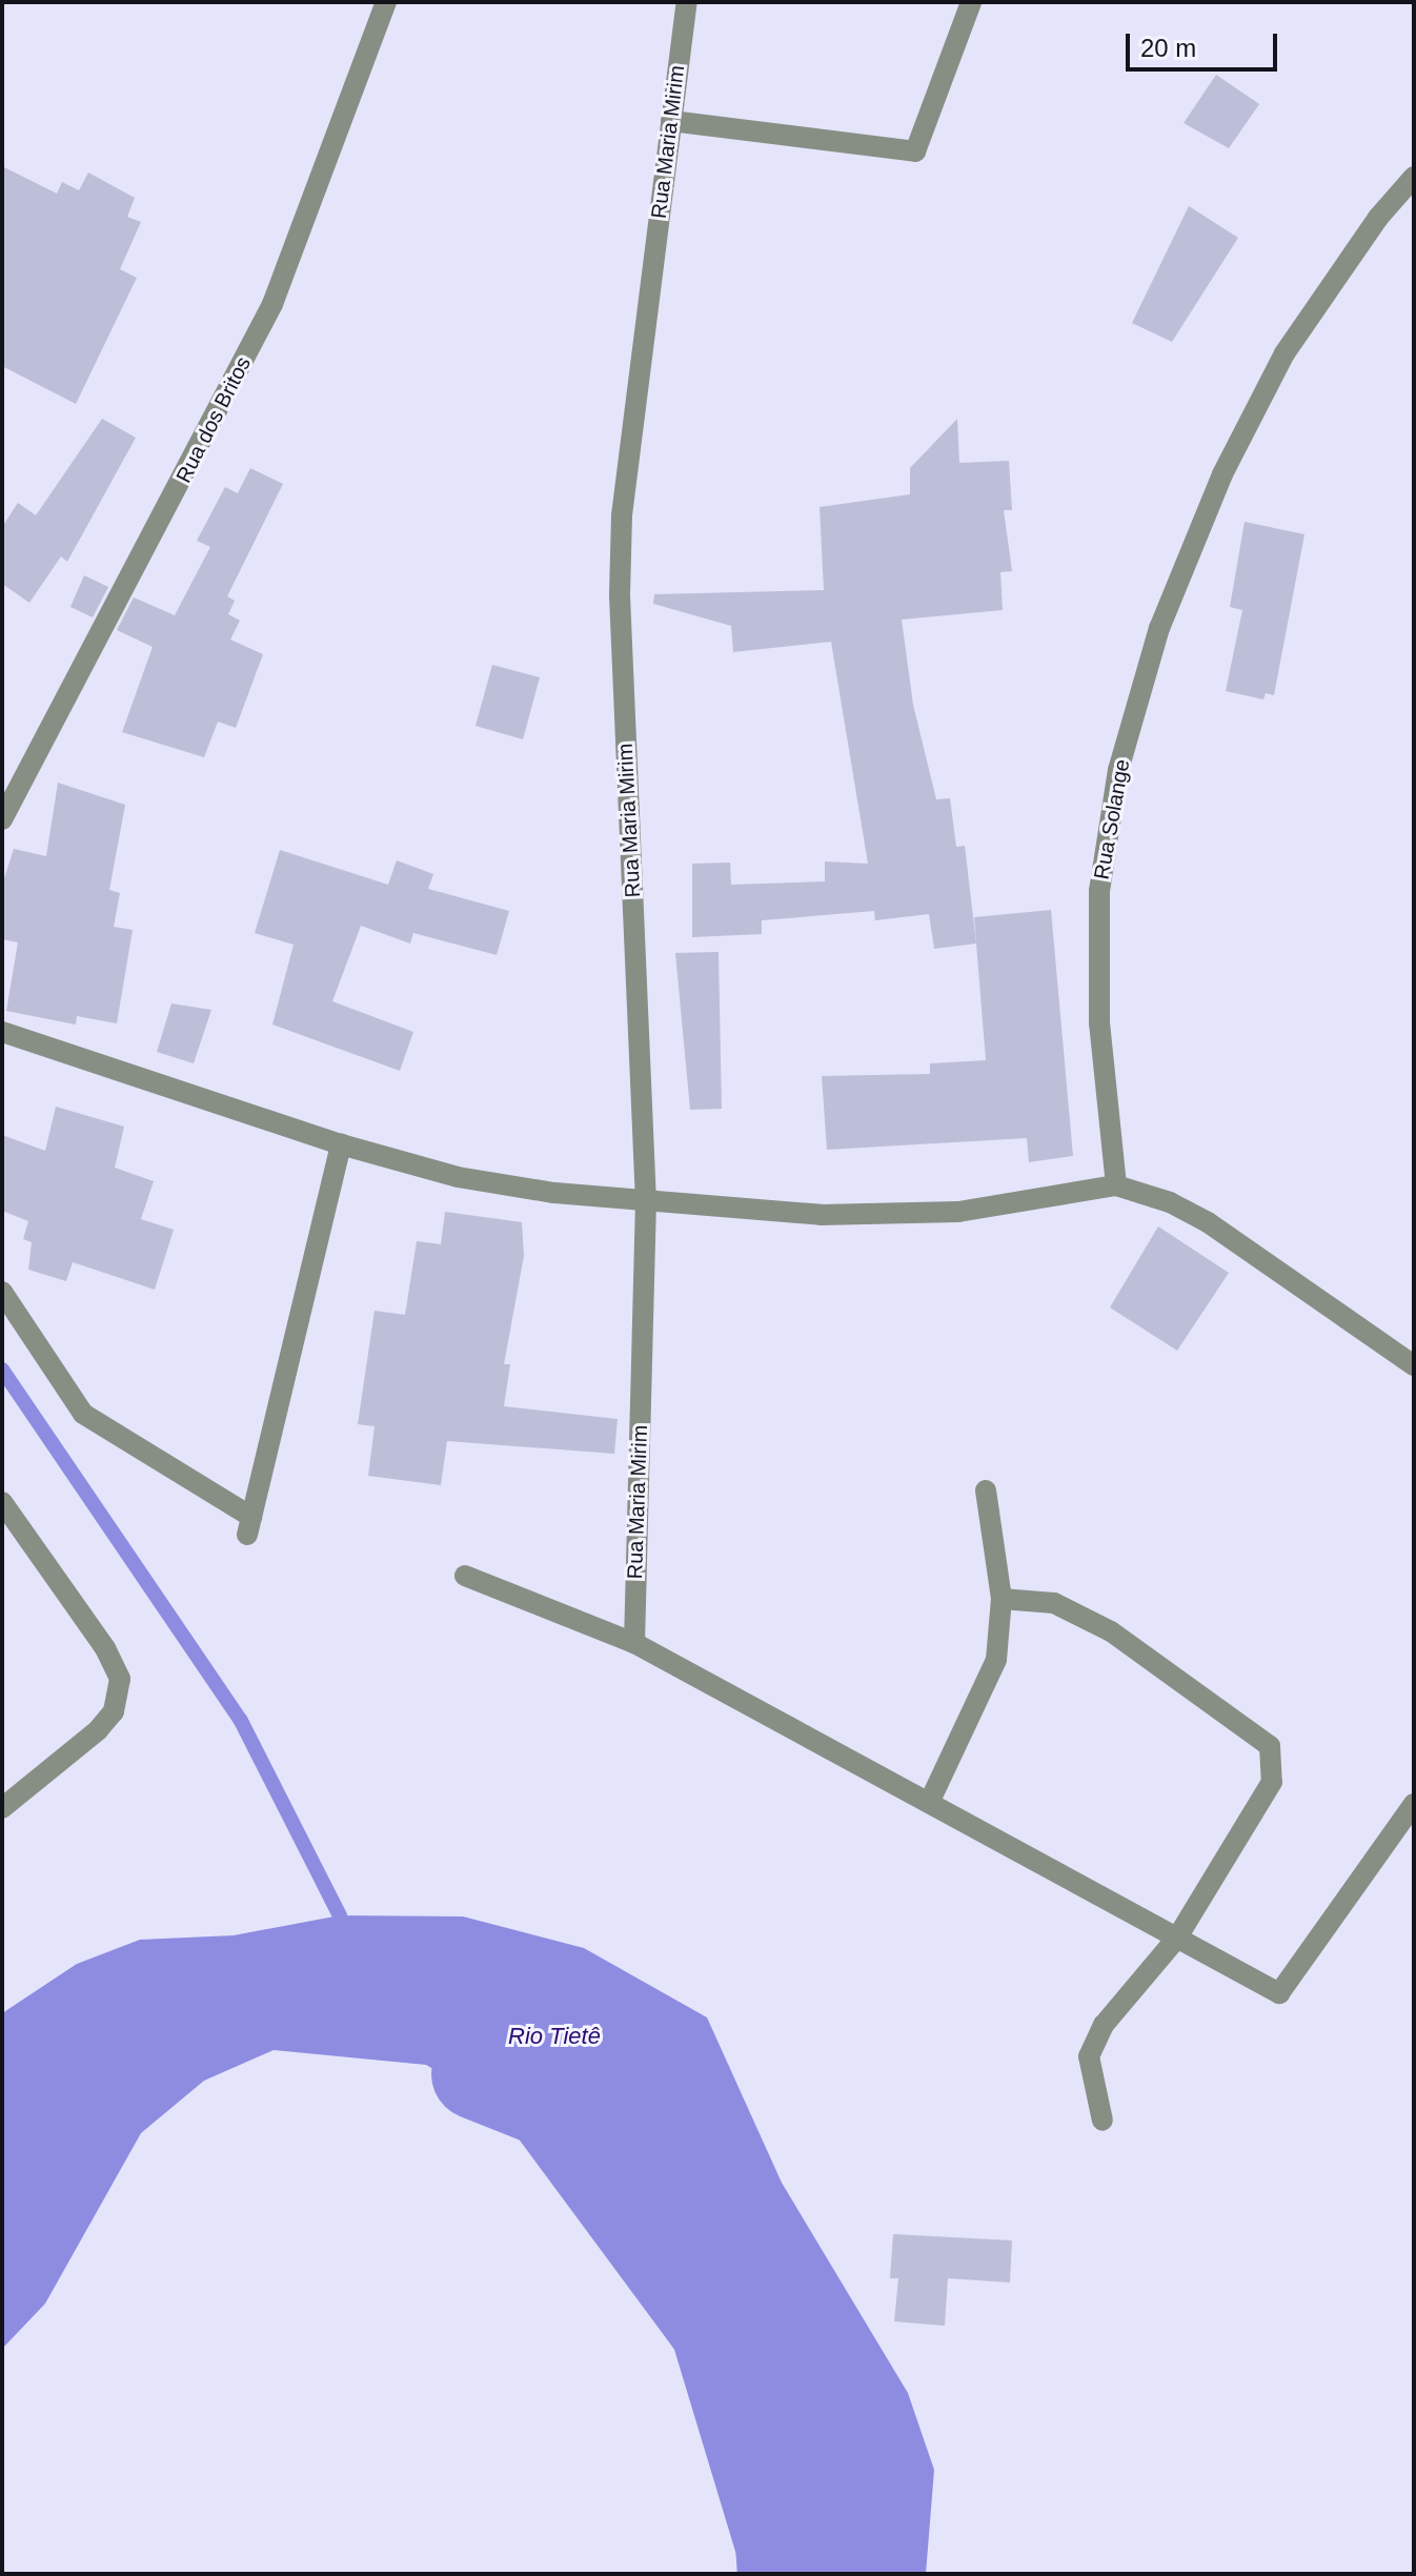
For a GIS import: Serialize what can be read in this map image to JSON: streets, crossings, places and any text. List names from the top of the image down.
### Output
{
  "streets": {
    "street": ["Rua Maria Mirim", "Rua dos Britos", "Rua Solange"]
  },
  "water": ["Rio Tietê"],
  "scale_bar": "20 m"
}
